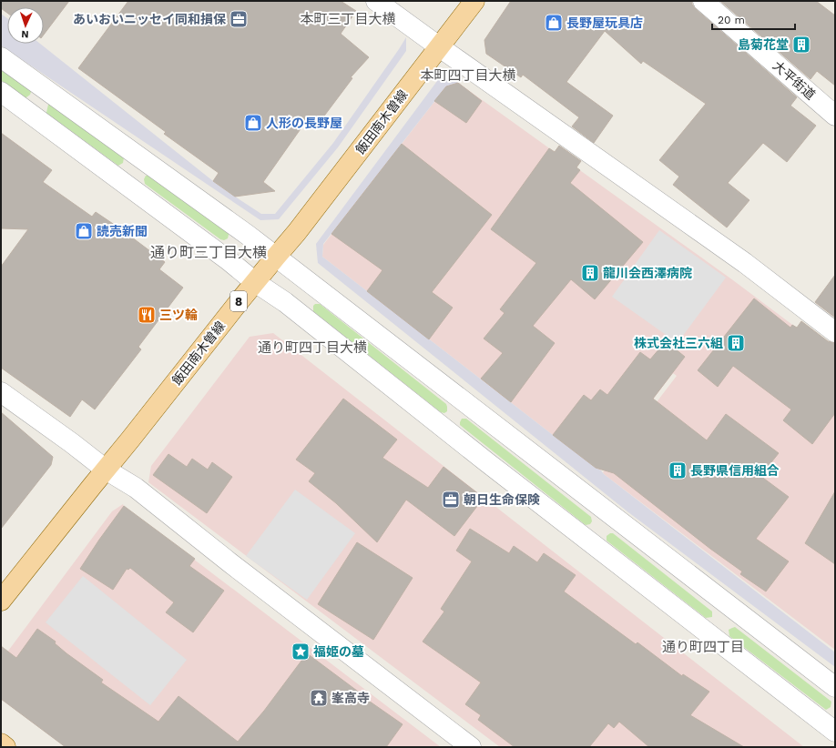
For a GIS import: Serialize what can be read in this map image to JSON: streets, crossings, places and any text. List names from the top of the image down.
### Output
{
  "streets": {
    "main road": ["飯田南木曽線", "8"],
    "street": ["大平街道"]
  },
  "districts": [
    "本町三丁目大横",
    "本町四丁目大横",
    "通り町三丁目大横",
    "通り町四丁目大横",
    "通り町四丁目"
  ],
  "places": {
    "office": ["あいおいニッセイ同和損保", "朝日生命保険"],
    "shop": ["長野屋玩具店", "人形の長野屋", "読売新聞"],
    "building": [
      "島菊花堂",
      "龍川会西澤病院",
      "株式会社三六組",
      "長野県信用組合"
    ],
    "restaurant": ["三ツ輪"],
    "place": ["福姫の墓"],
    "temple": ["峯高寺"]
  },
  "scale_bar": "20 m",
  "north": "bottom"
}
